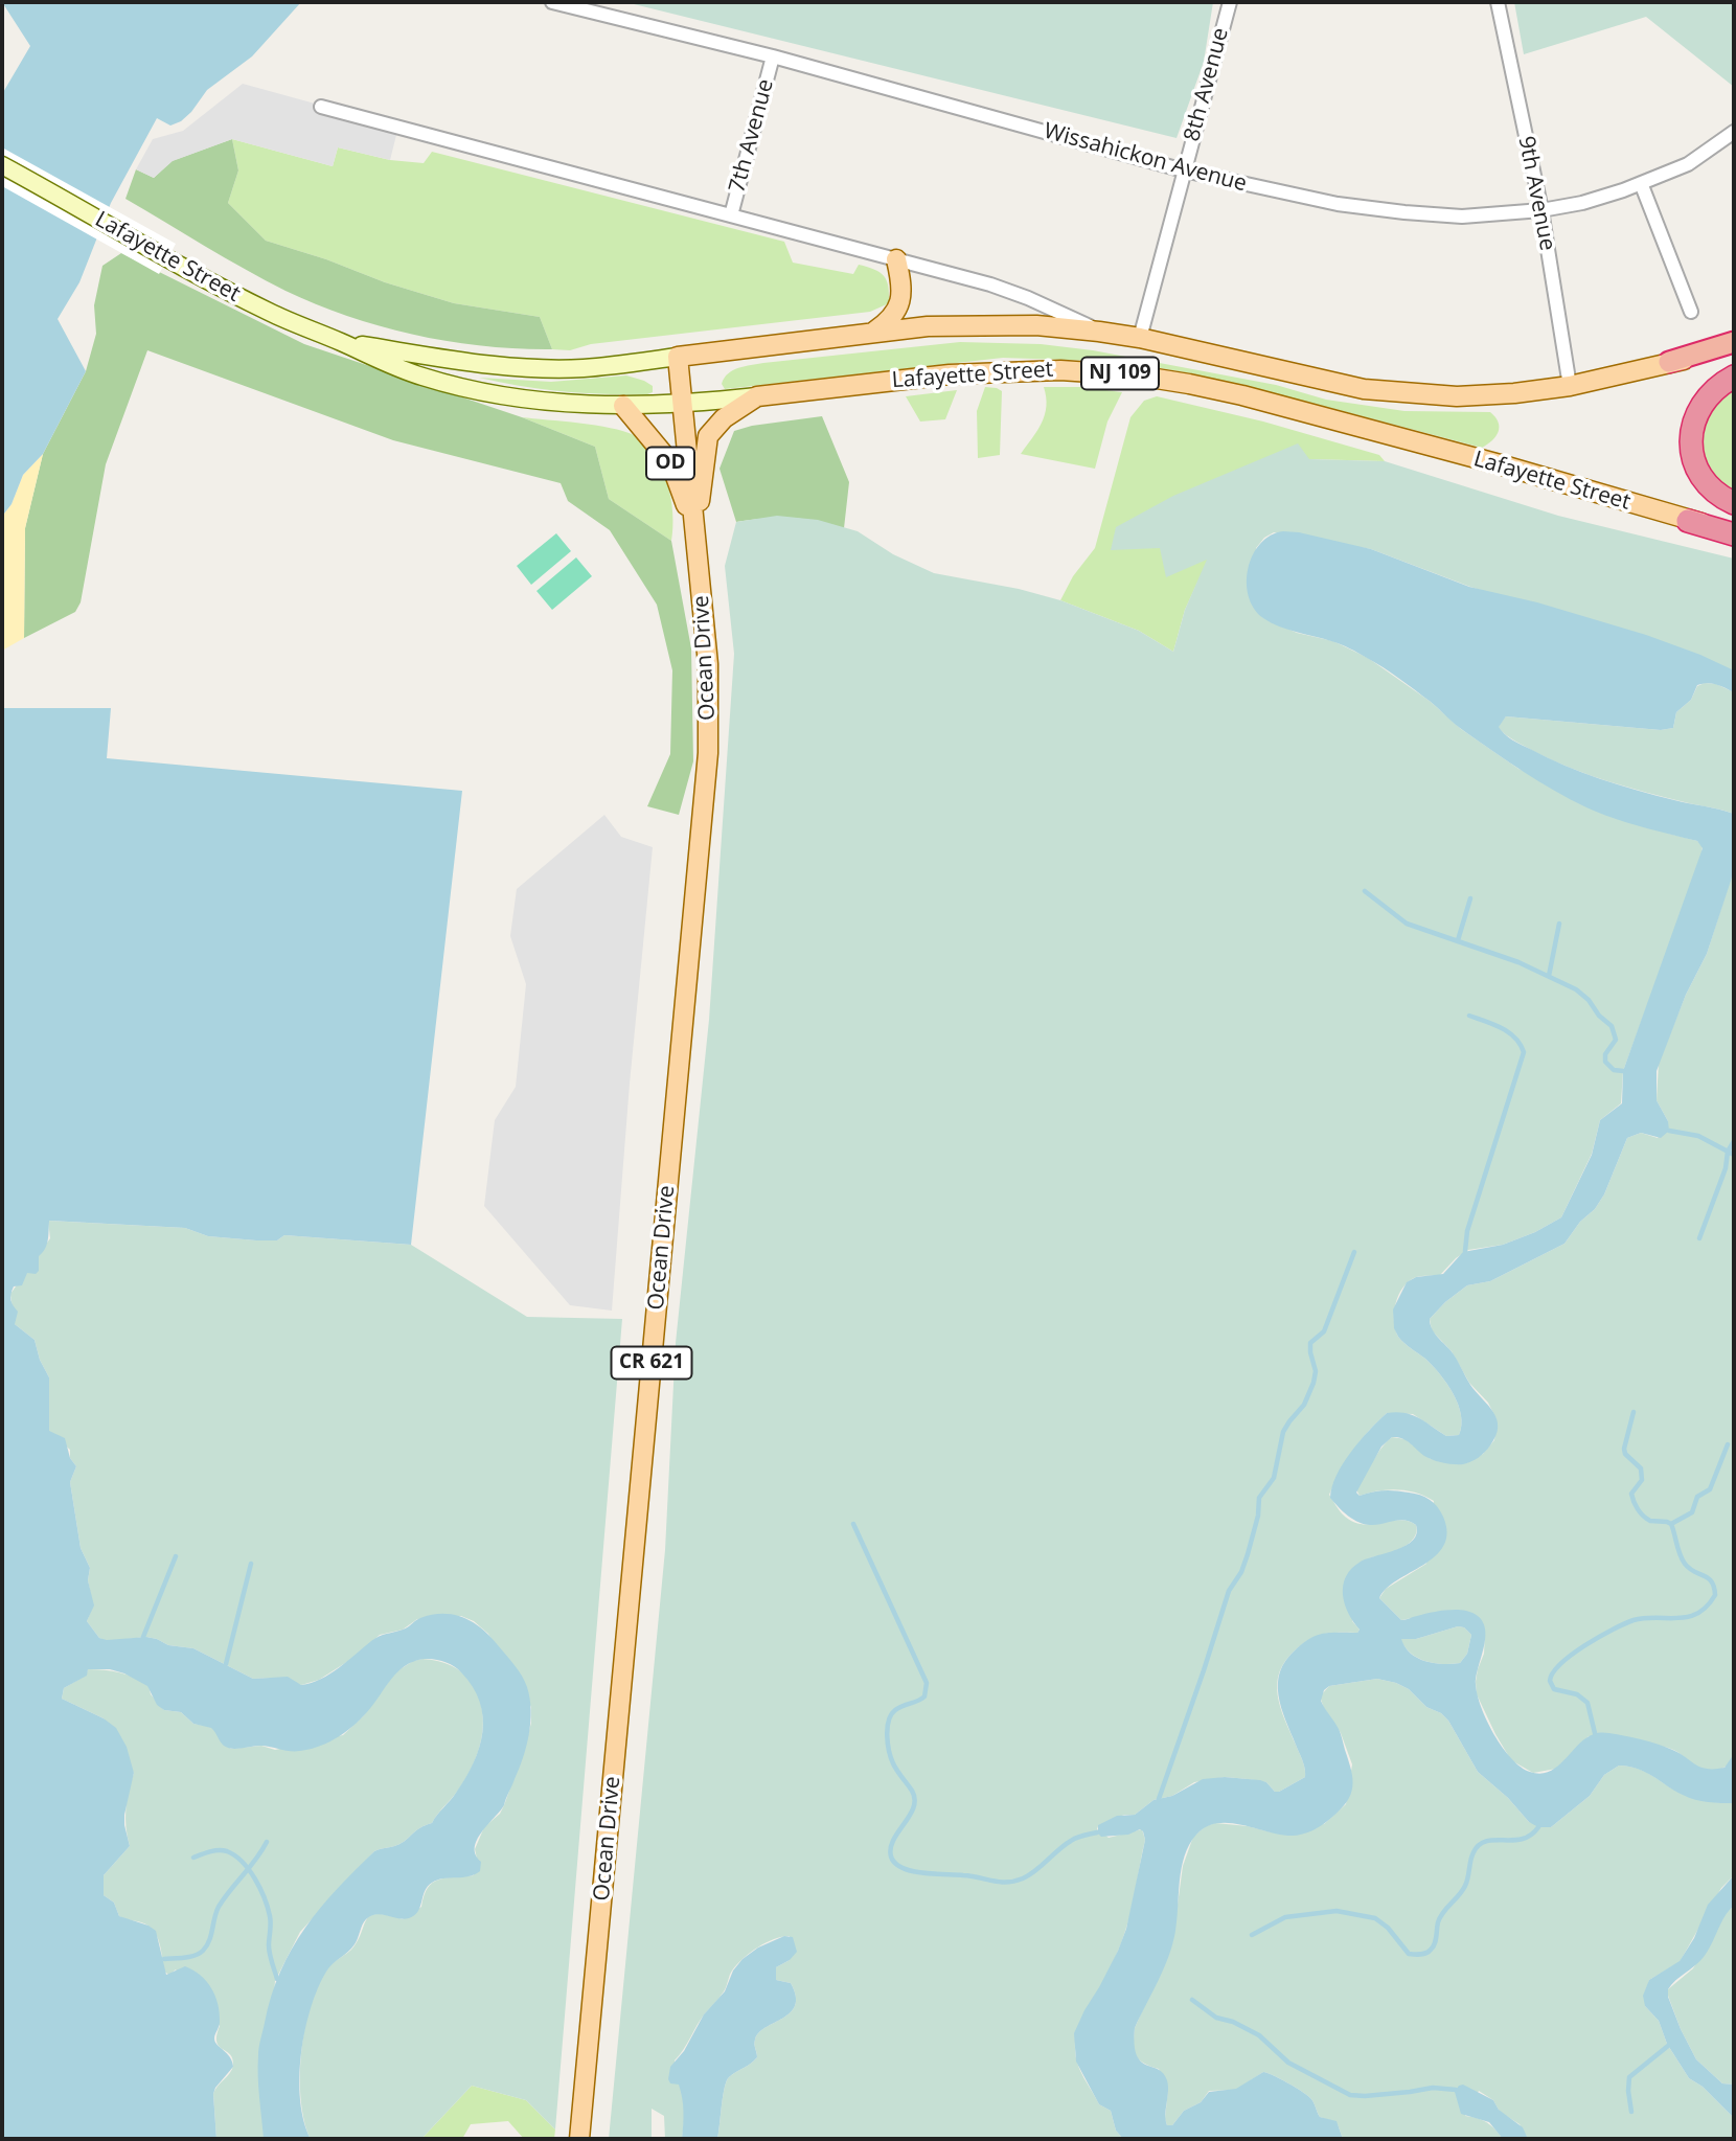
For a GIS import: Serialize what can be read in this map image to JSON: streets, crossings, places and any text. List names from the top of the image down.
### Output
{
  "streets": {
    "highway": ["NJ 109"],
    "main road": [
      "Lafayette Street",
      "OD",
      "Ocean Drive",
      "CR 621"
    ],
    "street": [
      "8th Avenue",
      "7th Avenue",
      "Wissahickon Avenue",
      "9th Avenue"
    ]
  },
  "crossings": [
    ["8th Avenue", "Wissahickon Avenue"],
    ["8th Avenue", "Lafayette Street"],
    ["7th Avenue", "Wissahickon Avenue"],
    ["Wissahickon Avenue", "9th Avenue"],
    ["9th Avenue", "Lafayette Street"],
    ["Lafayette Street", "NJ 109"],
    ["Lafayette Street", "OD"],
    ["Lafayette Street", "Ocean Drive"],
    ["OD", "Ocean Drive"]
  ]
}
